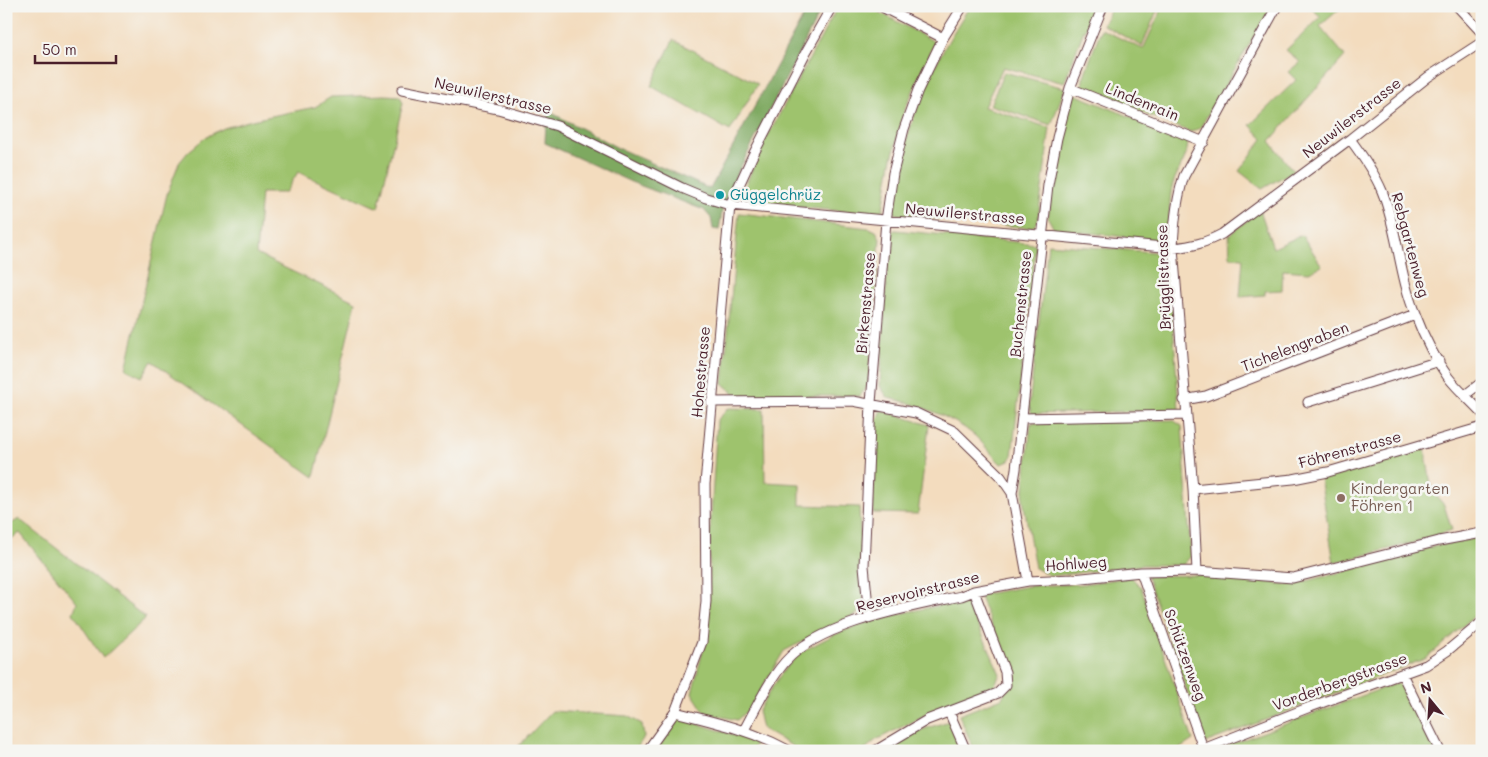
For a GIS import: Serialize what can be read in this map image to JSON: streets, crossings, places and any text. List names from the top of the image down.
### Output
{
  "streets": {
    "street": [
      "Neuwilerstrasse",
      "Lindenrain",
      "Rebgartenweg",
      "Brügglistrasse",
      "Birkenstrasse",
      "Buchenstrasse",
      "Tichelengraben",
      "Hohestrasse",
      "Föhrenstrasse",
      "Hohlweg",
      "Reservoirstrasse",
      "Schützenweg",
      "Vorderbergstrasse"
    ]
  },
  "crossings": [
    ["Neuwilerstrasse", "Rebgartenweg"],
    ["Neuwilerstrasse", "Brügglistrasse"],
    ["Neuwilerstrasse", "Birkenstrasse"],
    ["Neuwilerstrasse", "Buchenstrasse"],
    ["Neuwilerstrasse", "Hohestrasse"],
    ["Lindenrain", "Brügglistrasse"],
    ["Lindenrain", "Buchenstrasse"],
    ["Rebgartenweg", "Tichelengraben"],
    ["Brügglistrasse", "Tichelengraben"],
    ["Brügglistrasse", "Föhrenstrasse"],
    ["Brügglistrasse", "Hohlweg"],
    ["Birkenstrasse", "Hohlweg"],
    ["Birkenstrasse", "Reservoirstrasse"],
    ["Buchenstrasse", "Hohlweg"],
    ["Hohestrasse", "Hohlweg"],
    ["Hohlweg", "Reservoirstrasse"],
    ["Hohlweg", "Schützenweg"],
    ["Schützenweg", "Vorderbergstrasse"]
  ],
  "places": ["Güggelchrüz", "Kindergarten Föhren 1"],
  "scale_bar": "50 m",
  "north": "top"
}
